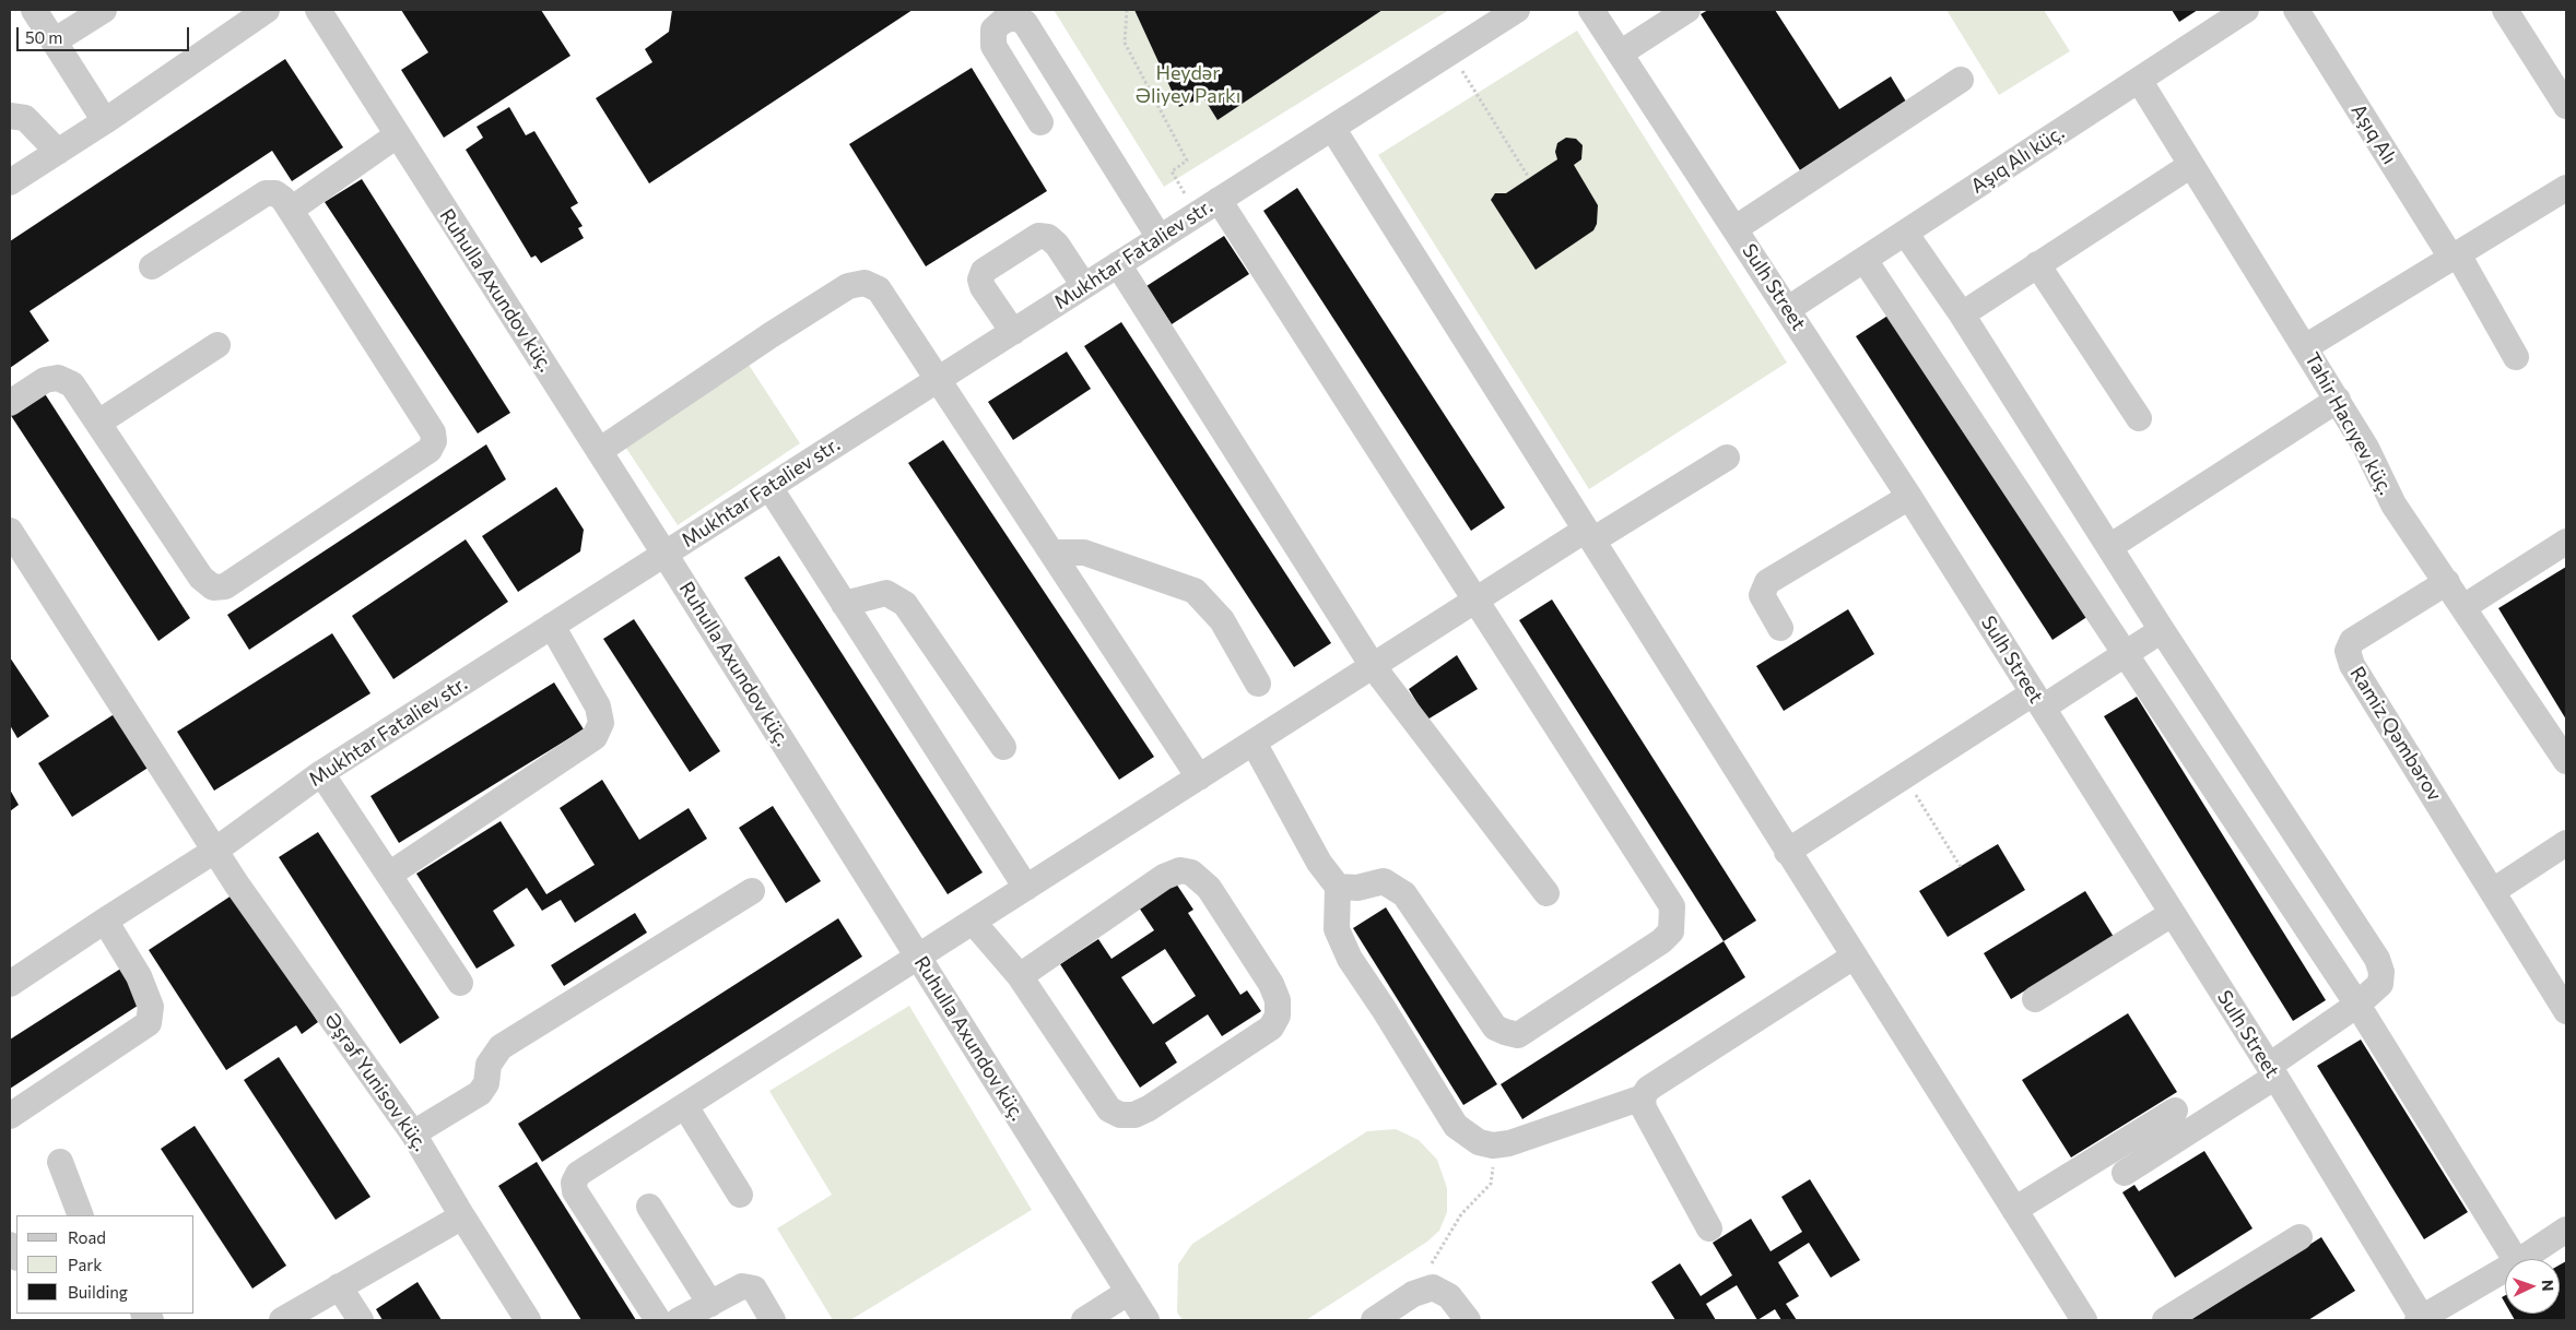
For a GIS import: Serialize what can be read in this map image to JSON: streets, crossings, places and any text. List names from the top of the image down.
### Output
{
  "streets": {
    "street": [
      "Aşıq Alı",
      "Aşıq Alı küç.",
      "Mukhtar Fataliev str.",
      "Sulh Street",
      "Ruhulla Axundov küç.",
      "Tahir Hacıyev küç.",
      "Ramiz Qəmbərov",
      "Əşrəf Yunisov küç."
    ]
  },
  "crossings": [
    ["Aşıq Alı küç.", "Sulh Street"],
    ["Aşıq Alı küç.", "Tahir Hacıyev küç."],
    ["Mukhtar Fataliev str.", "Ruhulla Axundov küç."],
    ["Mukhtar Fataliev str.", "Əşrəf Yunisov küç."],
    ["Tahir Hacıyev küç.", "Ramiz Qəmbərov"]
  ],
  "parks": ["Heydər Əliyev Parkı"],
  "legend": ["Road", "Park", "Building"],
  "scale_bar": "50 m",
  "north": "right"
}
